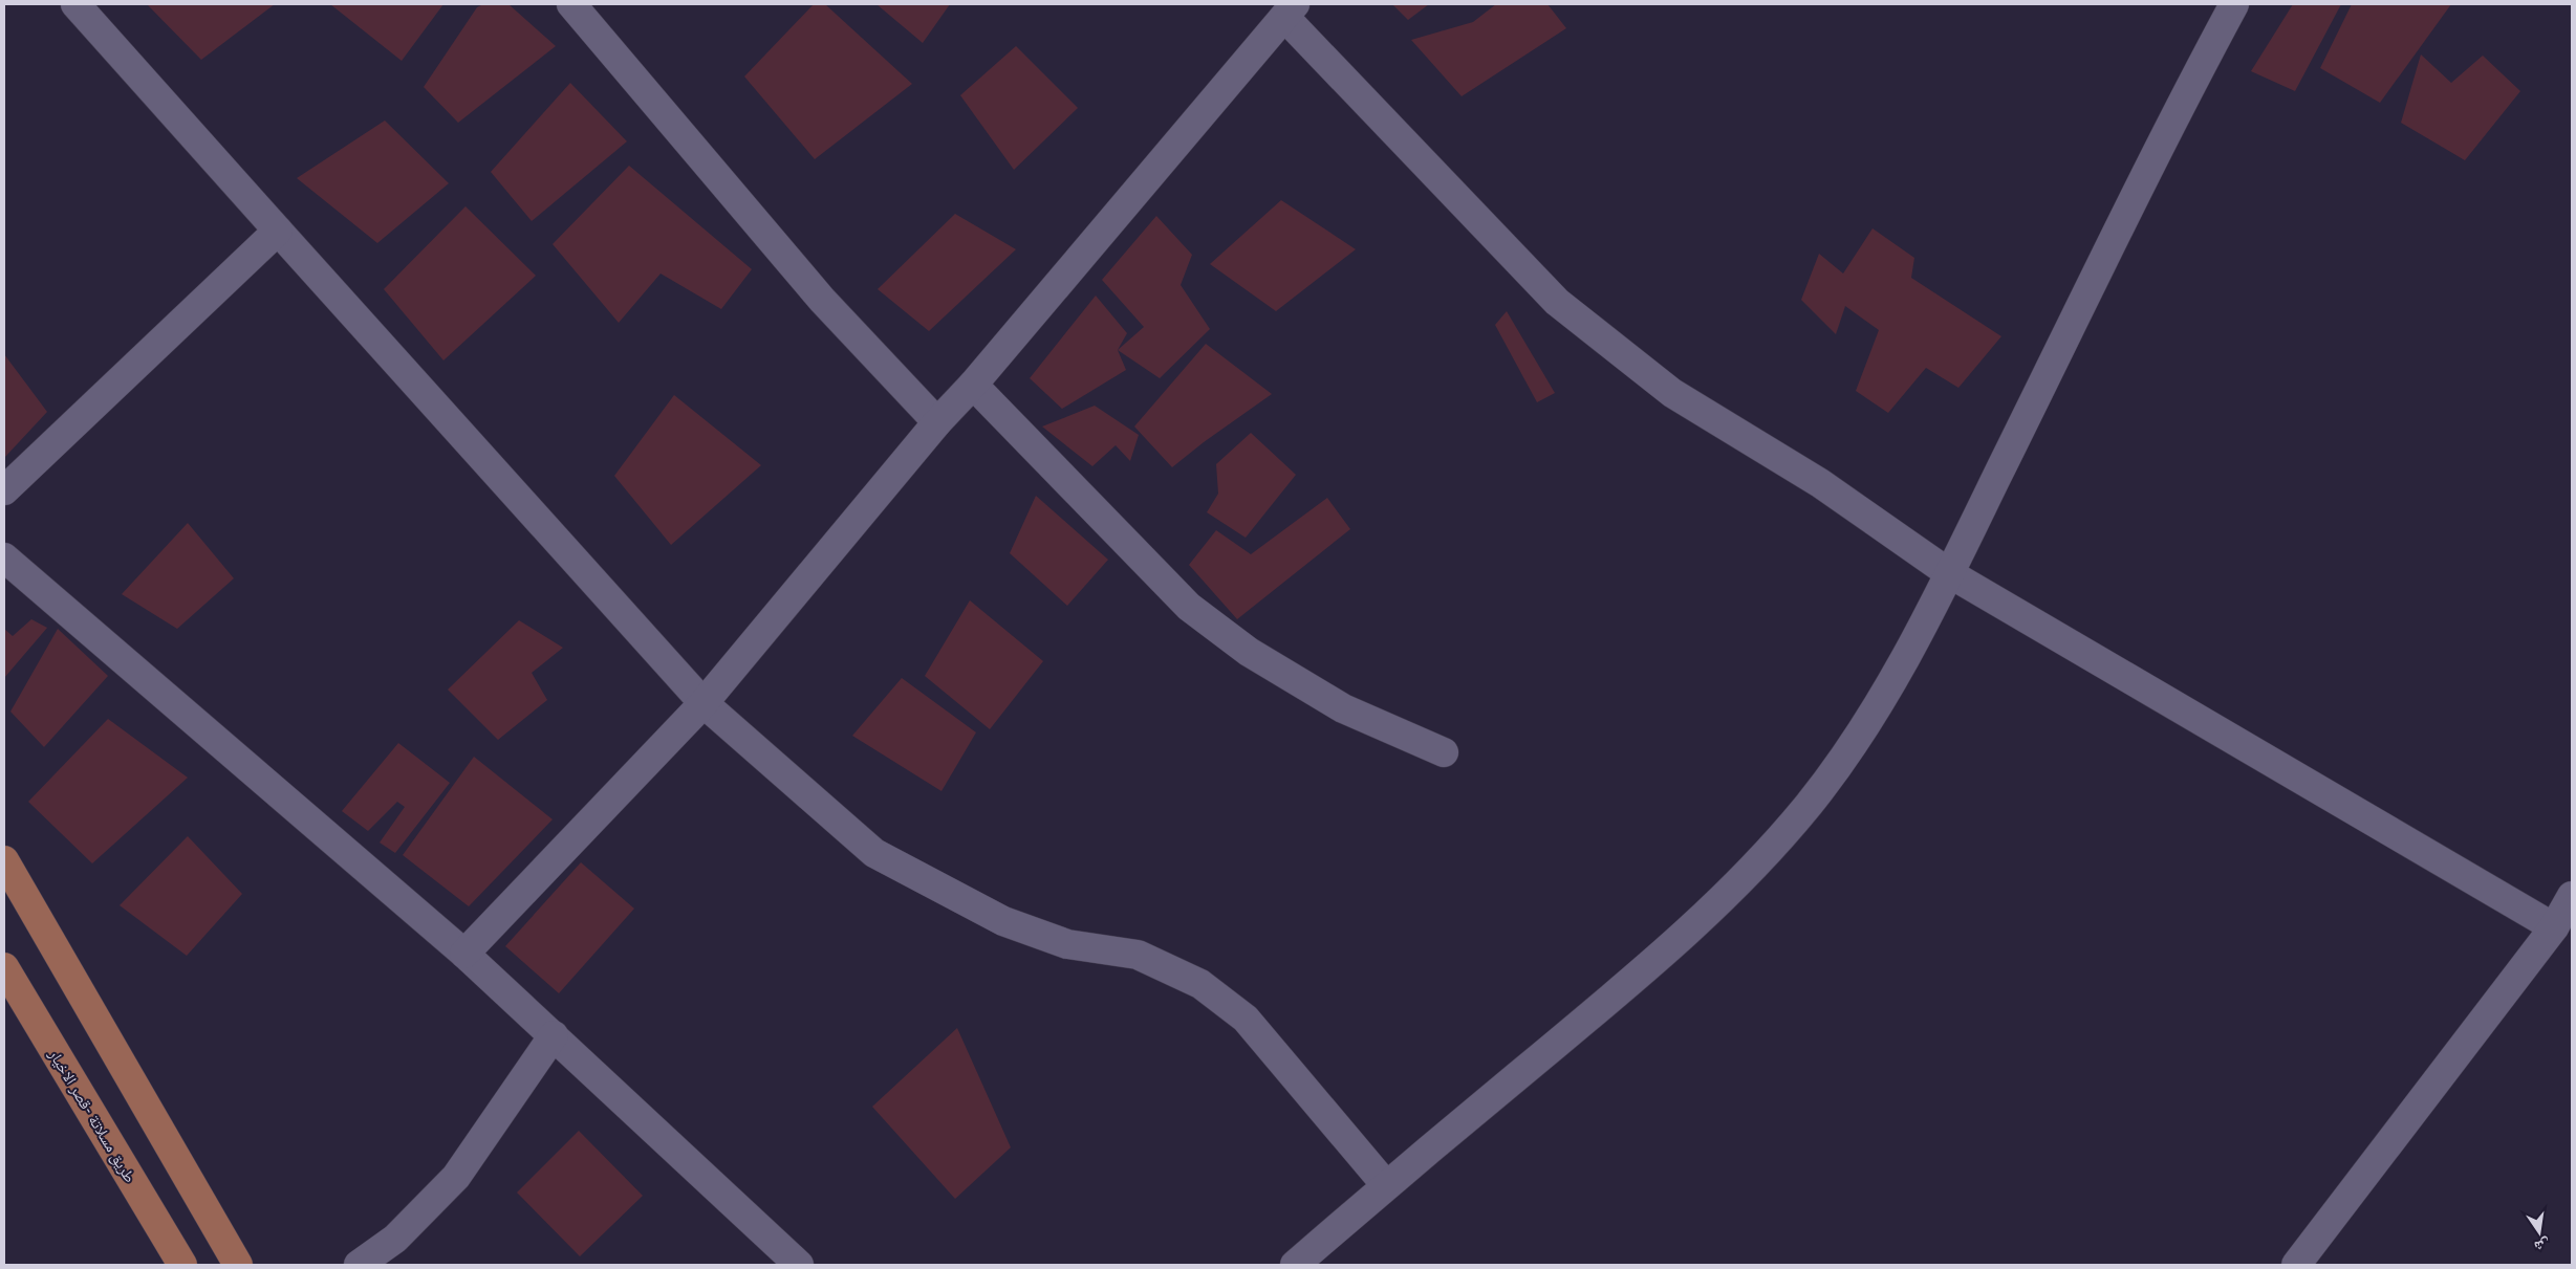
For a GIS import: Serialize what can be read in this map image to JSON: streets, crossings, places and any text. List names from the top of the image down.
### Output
{
  "streets": {
    "main road": ["طريق مسلاتة -قصر الاخيار"]
  },
  "north": "bottom"
}
